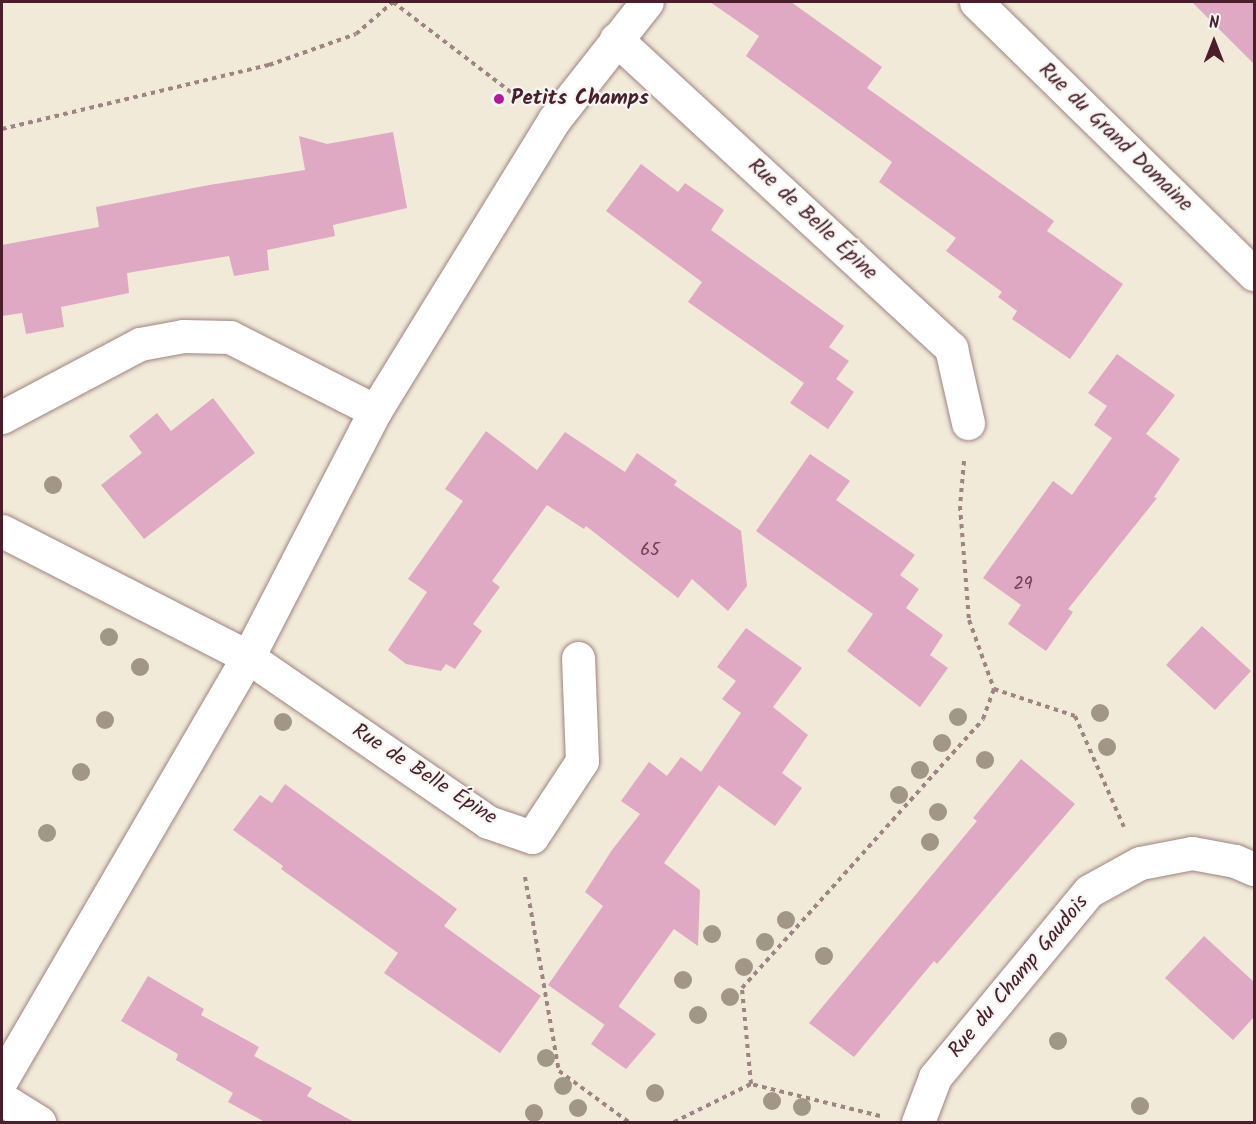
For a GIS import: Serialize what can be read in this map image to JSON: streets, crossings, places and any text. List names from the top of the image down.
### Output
{
  "streets": {
    "street": ["Rue du Grand Domaine", "Rue de Belle Épine", "Rue du Champ Gaudois"]
  },
  "places": ["Petits Champs"],
  "house_numbers": ["65", "29"],
  "north": "top"
}
